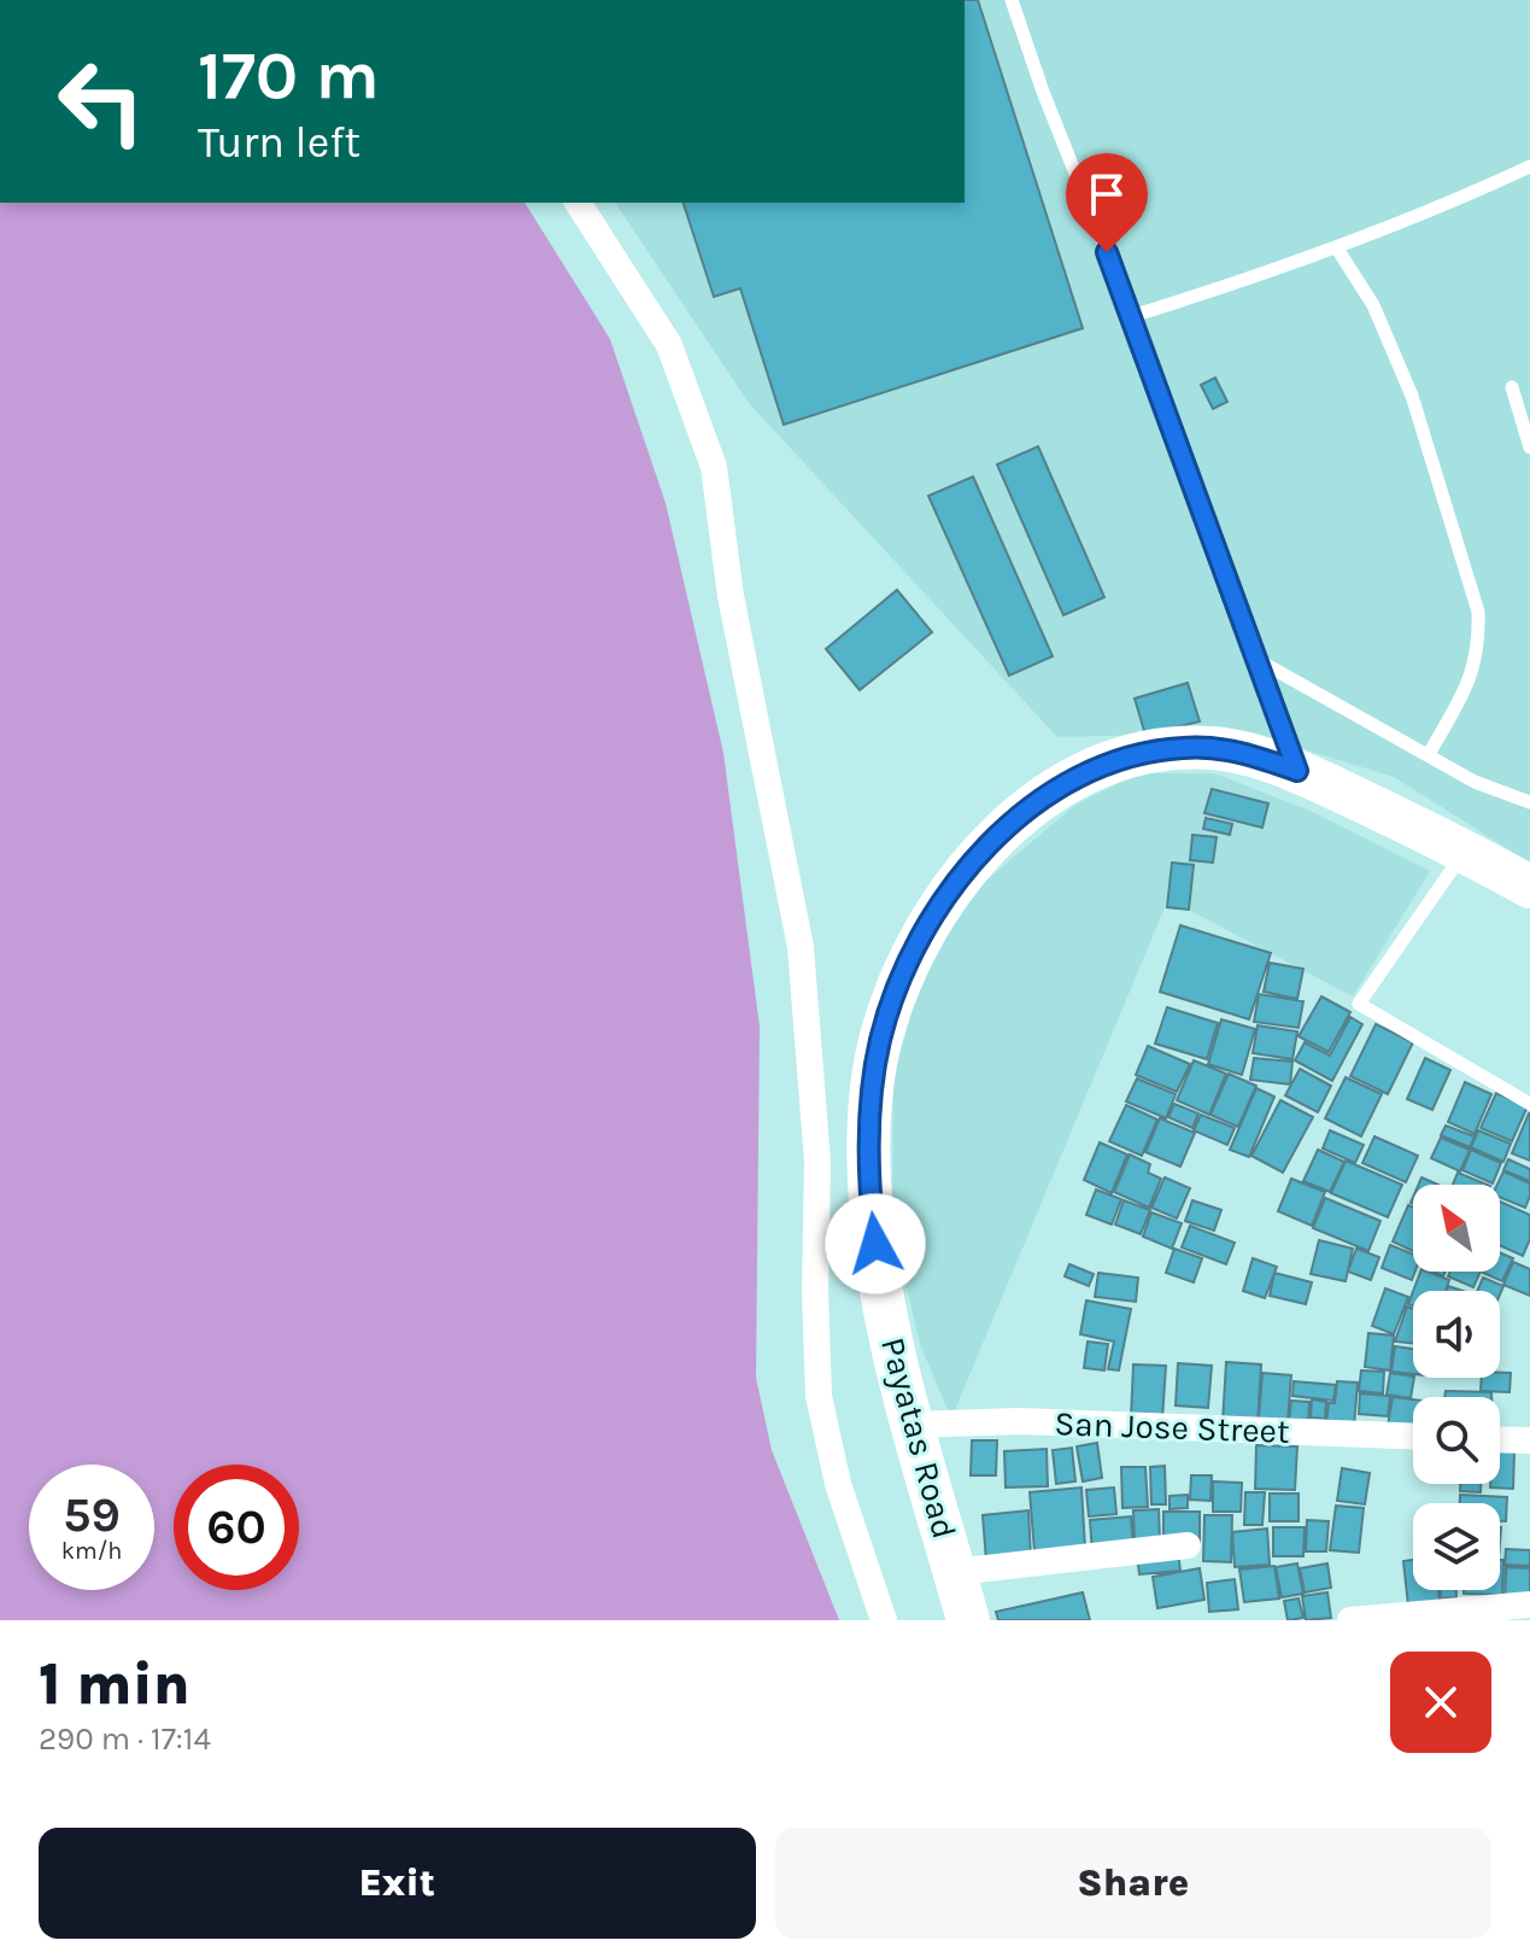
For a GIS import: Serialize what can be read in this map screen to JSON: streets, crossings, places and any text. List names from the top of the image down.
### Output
{
  "streets": {
    "main road": ["Payatas Road"],
    "street": ["San Jose Street"]
  },
  "crossings": [
    ["San Jose Street", "Payatas Road"]
  ],
  "north": "top left",
  "page": {
    "turn": ["170 m", "Turn left"],
    "speed": "59 km/h",
    "limit": "60",
    "heading": ["1 min", "290 m · 17:14"],
    "buttons": ["Exit", "Share"]
  }
}
